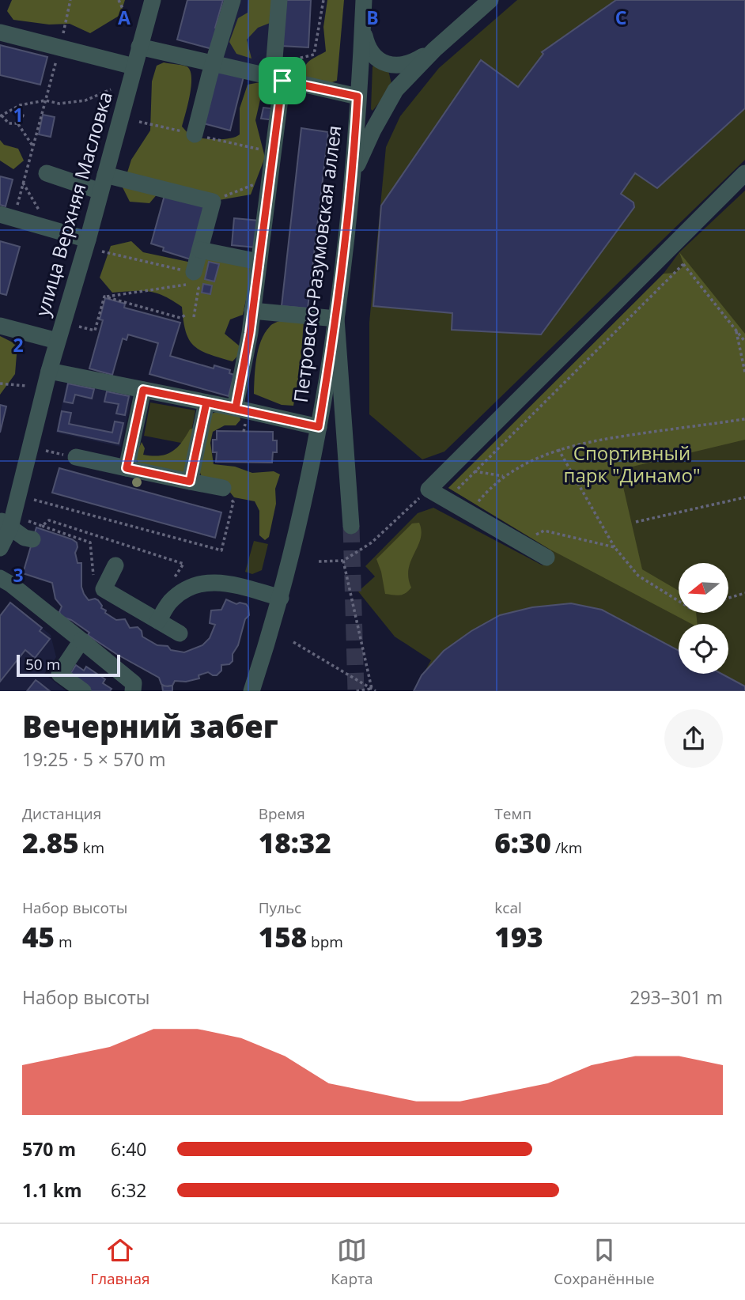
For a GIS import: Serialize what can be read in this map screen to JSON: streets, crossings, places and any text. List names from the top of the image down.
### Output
{
  "streets": {
    "street": ["улица Верхняя Масловка", "Петровско-Разумовская аллея"]
  },
  "parks": ["Спортивный парк \"Динамо\""],
  "scale_bar": "50 m",
  "north": "left",
  "page": {
    "scale": "50 m",
    "heading": ["Вечерний забег", "19:25 · 5 × 570 m"],
    "stats": [
      ["Дистанция", "2.85 km"],
      ["Время", "18:32"],
      ["Темп", "6:30 /km"],
      ["Набор высоты", "45 m"],
      ["Пульс", "158 bpm"],
      ["kcal", "193"]
    ],
    "chart": ["Набор высоты", "293–301 m"],
    "list": [
      {
        "name": "570 m",
        "note": "6:40"
      },
      {
        "name": "1.1 km",
        "note": "6:32"
      }
    ],
    "tabs": ["Главная", "Карта", "Сохранённые"]
  },
  "grid": {
    "columns": ["A", "B", "C"],
    "rows": ["1", "2", "3"]
  }
}
